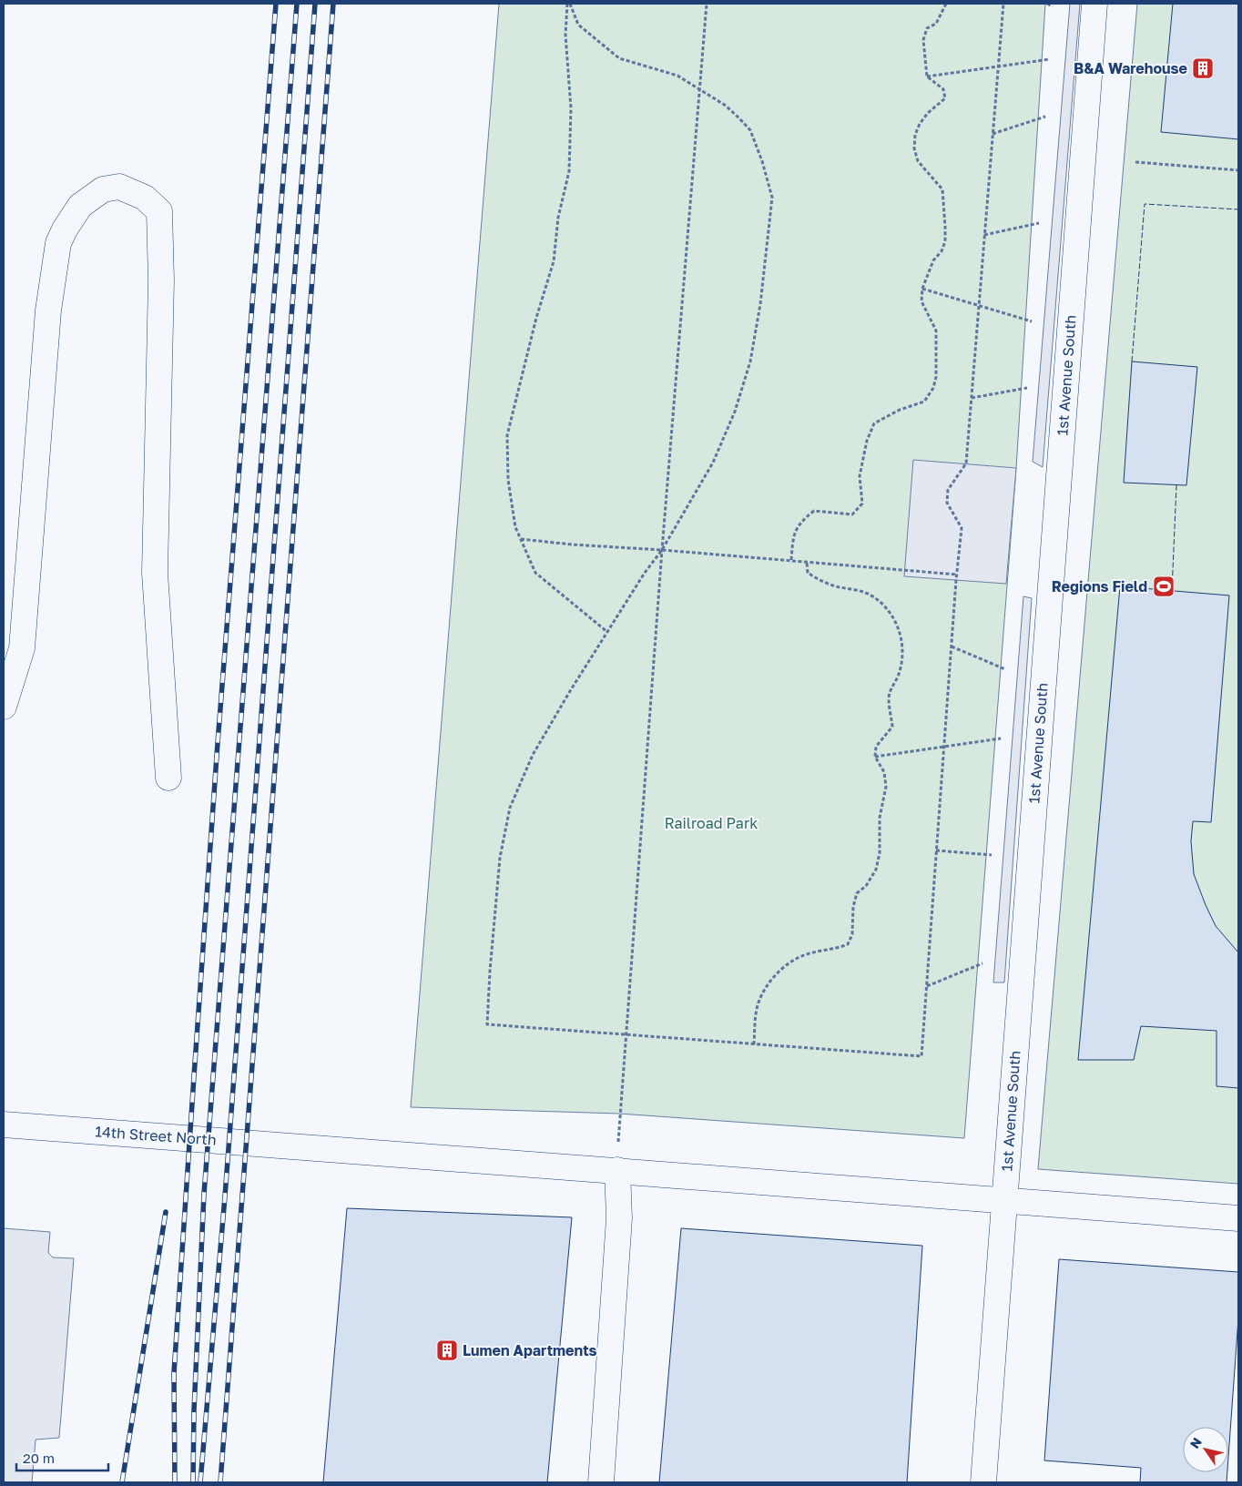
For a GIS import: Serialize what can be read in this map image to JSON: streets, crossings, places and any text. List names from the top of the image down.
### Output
{
  "streets": {
    "street": ["1st Avenue South", "14th Street North"]
  },
  "crossings": [
    ["1st Avenue South", "14th Street North"]
  ],
  "parks": ["Railroad Park"],
  "places": {
    "building": ["B&A Warehouse", "Lumen Apartments"],
    "sports": ["Regions Field"]
  },
  "scale_bar": "20 m",
  "north": "top left"
}
